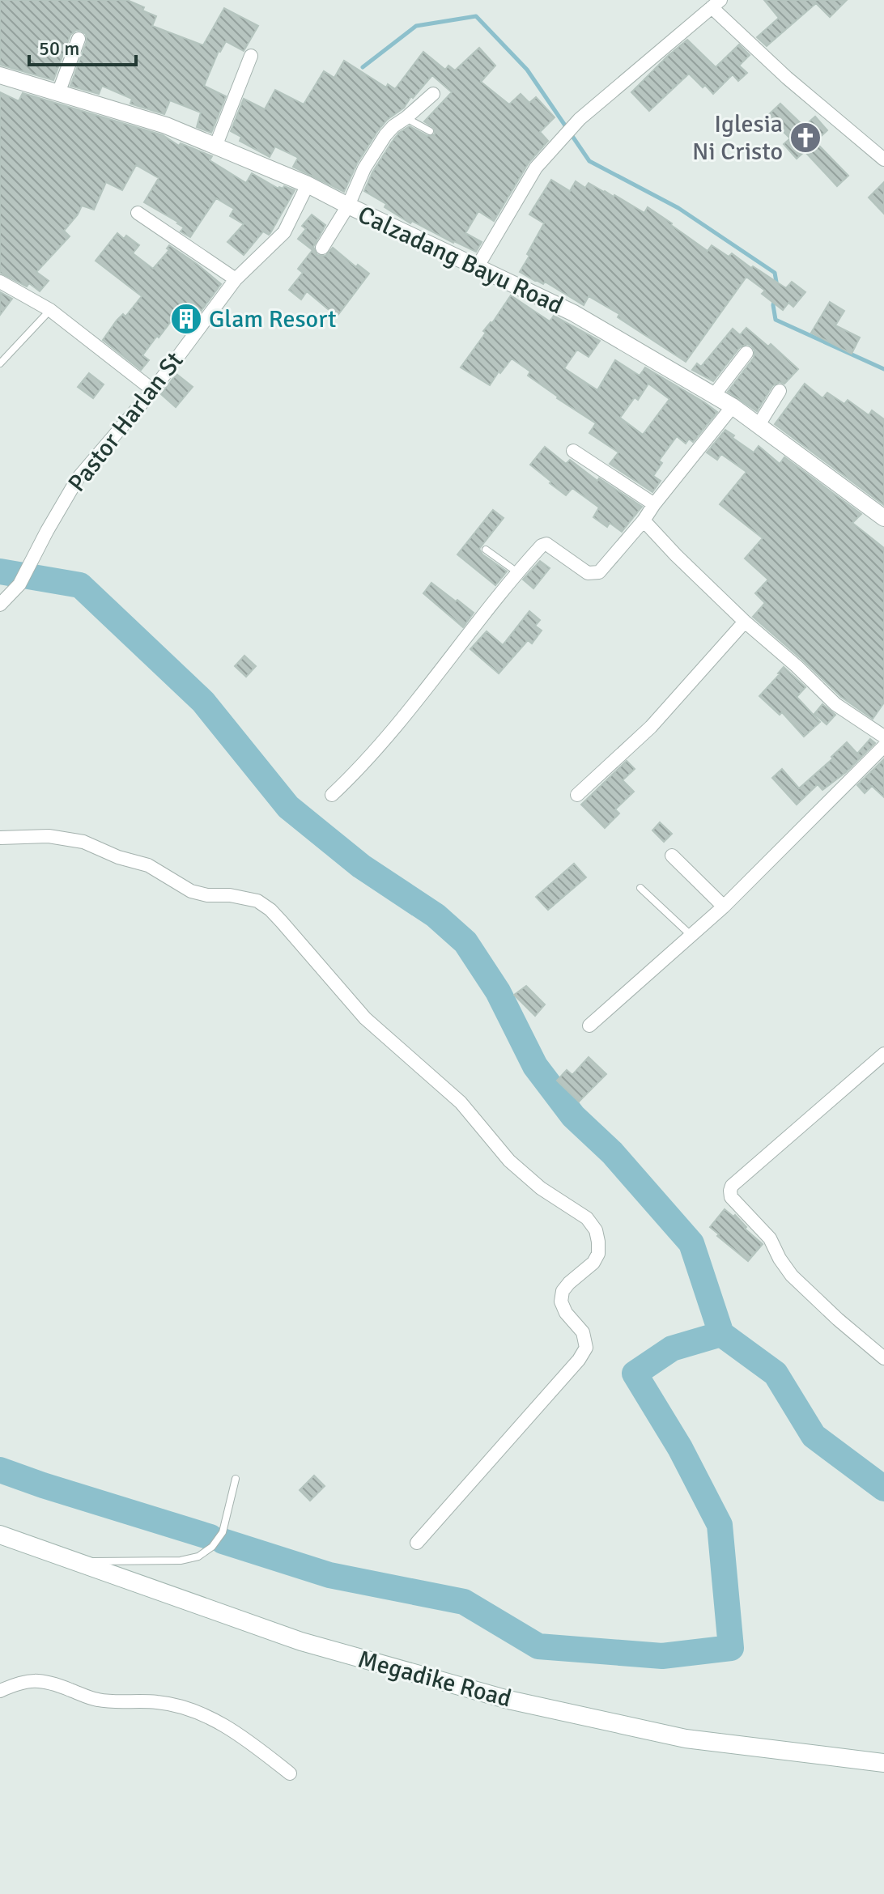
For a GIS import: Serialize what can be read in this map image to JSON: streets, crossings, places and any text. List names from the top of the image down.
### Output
{
  "streets": {
    "main road": ["Megadike Road"],
    "street": ["Calzadang Bayu Road", "Pastor Harlan St"]
  },
  "crossings": [
    ["Calzadang Bayu Road", "Pastor Harlan St"]
  ],
  "places": {
    "church": ["Iglesia Ni Cristo"],
    "building": ["Glam Resort"]
  },
  "scale_bar": "50 m"
}
